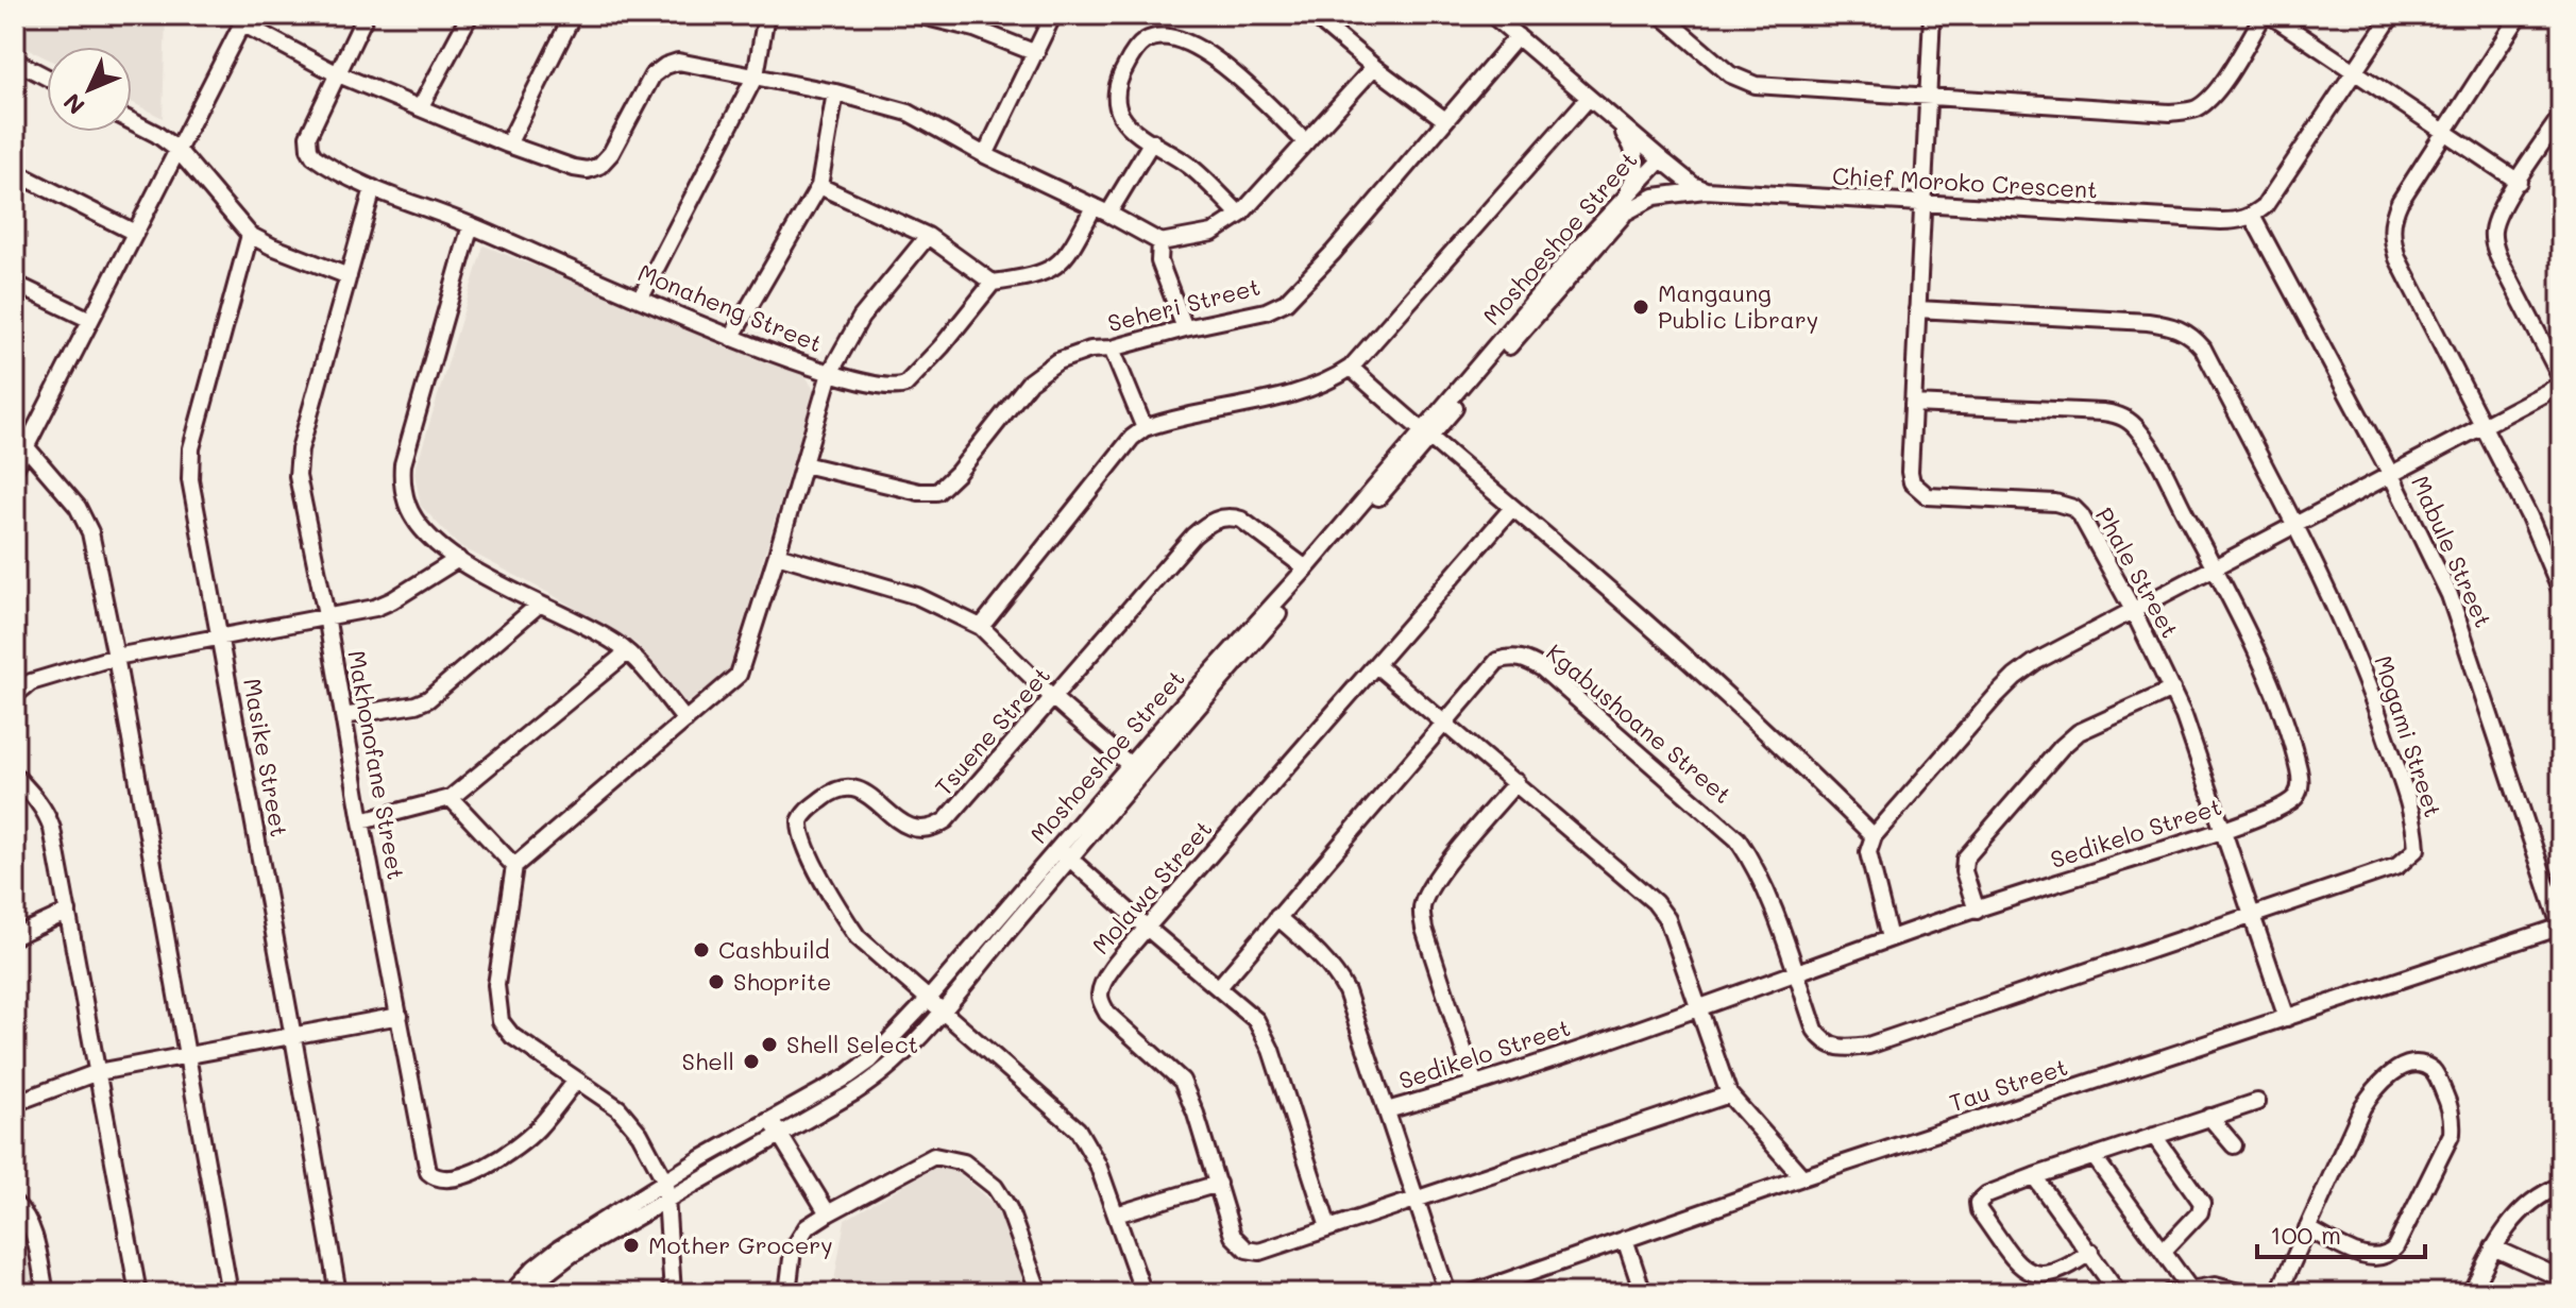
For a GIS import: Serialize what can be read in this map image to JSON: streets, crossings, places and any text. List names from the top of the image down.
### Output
{
  "streets": {
    "street": [
      "Chief Moroko Crescent",
      "Moshoeshoe Street",
      "Seheri Street",
      "Monaheng Street",
      "Mabule Street",
      "Phale Street",
      "Kgabushoane Street",
      "Tsuene Street",
      "Mogami Street",
      "Masike Street",
      "Makhonofane Street",
      "Sedikelo Street",
      "Molawa Street",
      "Tau Street"
    ]
  },
  "crossings": [
    ["Chief Moroko Crescent", "Moshoeshoe Street"],
    ["Chief Moroko Crescent", "Seheri Street"],
    ["Chief Moroko Crescent", "Mabule Street"],
    ["Chief Moroko Crescent", "Phale Street"],
    ["Moshoeshoe Street", "Tsuene Street"],
    ["Monaheng Street", "Makhonofane Street"],
    ["Mabule Street", "Tau Street"],
    ["Phale Street", "Mogami Street"],
    ["Phale Street", "Sedikelo Street"],
    ["Phale Street", "Tau Street"],
    ["Kgabushoane Street", "Mogami Street"],
    ["Kgabushoane Street", "Sedikelo Street"]
  ],
  "places": [
    "Mangaung Public Library",
    "Cashbuild",
    "Shoprite",
    "Shell Select",
    "Shell",
    "Mother Grocery"
  ],
  "scale_bar": "100 m",
  "north": "bottom left"
}
